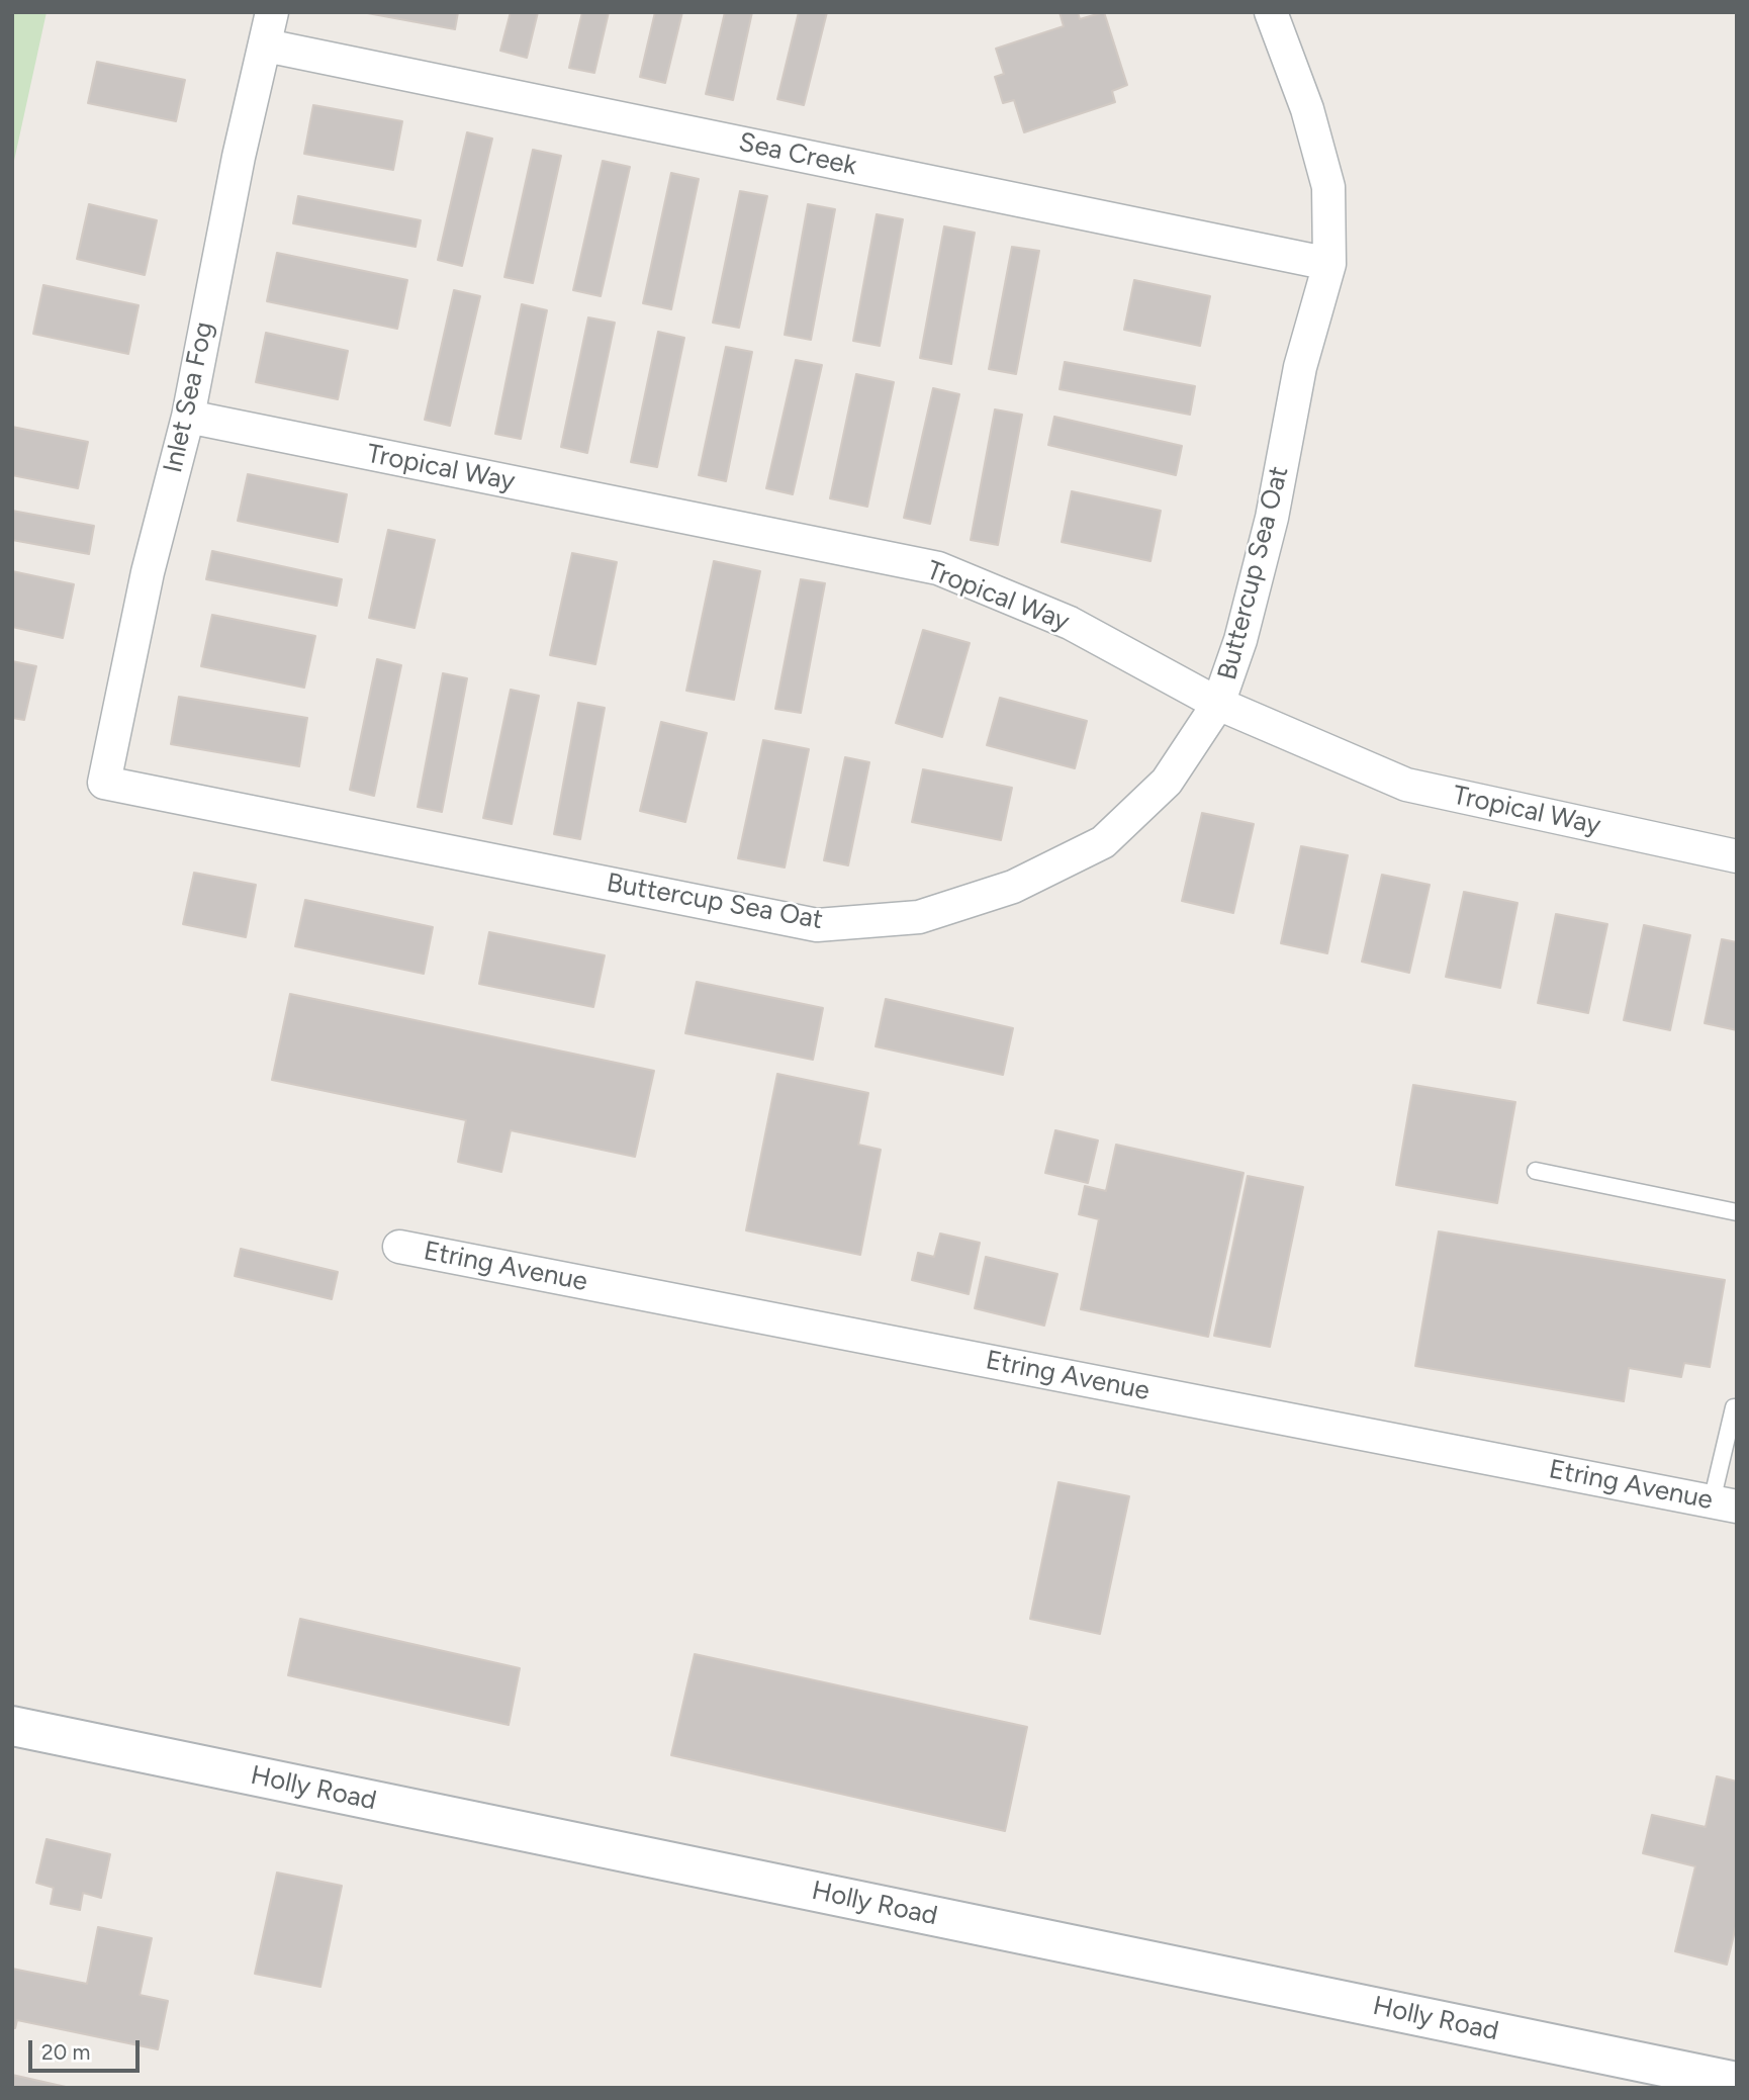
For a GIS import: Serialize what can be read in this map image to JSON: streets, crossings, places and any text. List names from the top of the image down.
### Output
{
  "streets": {
    "main road": ["Holly Road"],
    "street": [
      "Sea Creek",
      "Inlet Sea Fog",
      "Tropical Way",
      "Buttercup Sea Oat",
      "Etring Avenue"
    ]
  },
  "crossings": [
    ["Sea Creek", "Inlet Sea Fog"],
    ["Sea Creek", "Buttercup Sea Oat"],
    ["Inlet Sea Fog", "Tropical Way"],
    ["Inlet Sea Fog", "Buttercup Sea Oat"],
    ["Tropical Way", "Buttercup Sea Oat"]
  ],
  "scale_bar": "20 m"
}
